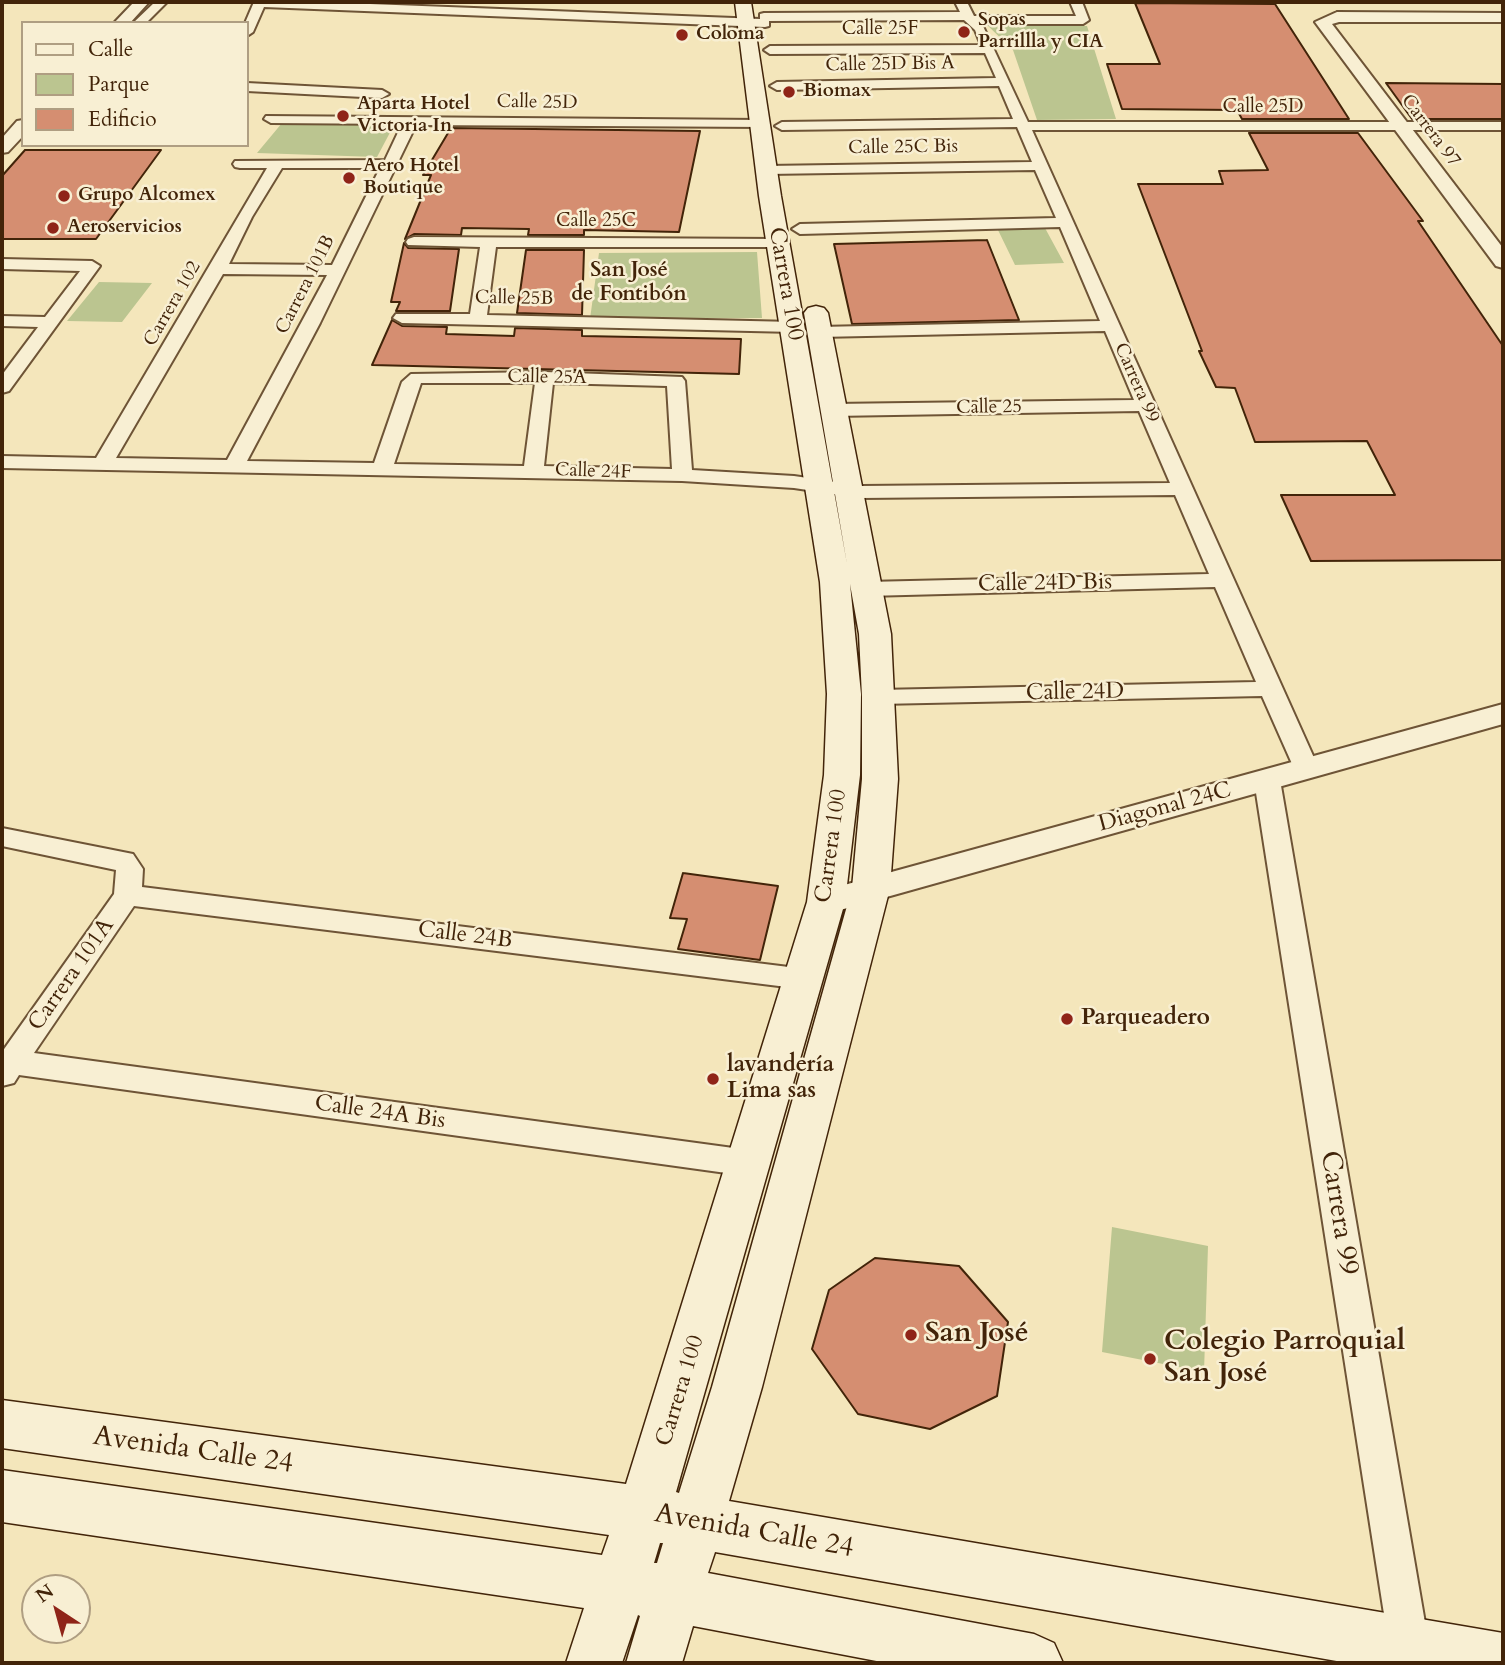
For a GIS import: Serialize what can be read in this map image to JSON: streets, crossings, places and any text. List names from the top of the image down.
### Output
{
  "streets": {
    "main road": ["Carrera 100", "Avenida Calle 24"],
    "street": [
      "Calle 25F",
      "Calle 25D Bis A",
      "Calle 25D",
      "Carrera 97",
      "Calle 25C Bis",
      "Calle 25C",
      "Carrera 101B",
      "Calle 25B",
      "Carrera 102",
      "Calle 25A",
      "Carrera 99",
      "Calle 25",
      "Calle 24F",
      "Calle 24D Bis",
      "Calle 24D",
      "Diagonal 24C",
      "Calle 24B",
      "Carrera 101A",
      "Calle 24A Bis"
    ]
  },
  "crossings": [
    ["Calle 25F", "Carrera 100"],
    ["Calle 25F", "Carrera 99"],
    ["Calle 25D Bis A", "Calle 25D"],
    ["Calle 25D Bis A", "Carrera 100"],
    ["Calle 25D Bis A", "Carrera 99"],
    ["Calle 25D", "Carrera 97"],
    ["Calle 25D", "Carrera 100"],
    ["Calle 25D", "Carrera 101B"],
    ["Calle 25D", "Carrera 99"],
    ["Calle 25C Bis", "Carrera 100"],
    ["Calle 25C Bis", "Carrera 99"],
    ["Calle 25C", "Carrera 100"],
    ["Carrera 100", "Calle 25B"],
    ["Carrera 100", "Calle 25"],
    ["Carrera 100", "Calle 24F"],
    ["Carrera 100", "Calle 24D Bis"],
    ["Carrera 100", "Calle 24D"],
    ["Carrera 100", "Diagonal 24C"],
    ["Carrera 100", "Calle 24B"],
    ["Carrera 100", "Calle 24A Bis"],
    ["Carrera 100", "Avenida Calle 24"],
    ["Carrera 101B", "Calle 24F"],
    ["Carrera 102", "Calle 24F"],
    ["Calle 25A", "Calle 24F"],
    ["Carrera 99", "Calle 25"],
    ["Carrera 99", "Calle 24F"],
    ["Carrera 99", "Calle 24D Bis"],
    ["Carrera 99", "Calle 24D"],
    ["Carrera 99", "Diagonal 24C"],
    ["Carrera 99", "Avenida Calle 24"],
    ["Calle 24B", "Carrera 101A"],
    ["Carrera 101A", "Calle 24A Bis"]
  ],
  "districts": ["San José de Fontibón"],
  "places": [
    "Sopas Parrillla y CIA",
    "Coloma",
    "Biomax",
    "Aparta Hotel Victoria In",
    "Aero Hotel Boutique",
    "Grupo Alcomex",
    "Aeroservicios",
    "Parqueadero",
    "lavandería Lima sas",
    "San José",
    "Colegio Parroquial San José"
  ],
  "legend": ["Calle", "Parque", "Edificio"],
  "north": "top left"
}
